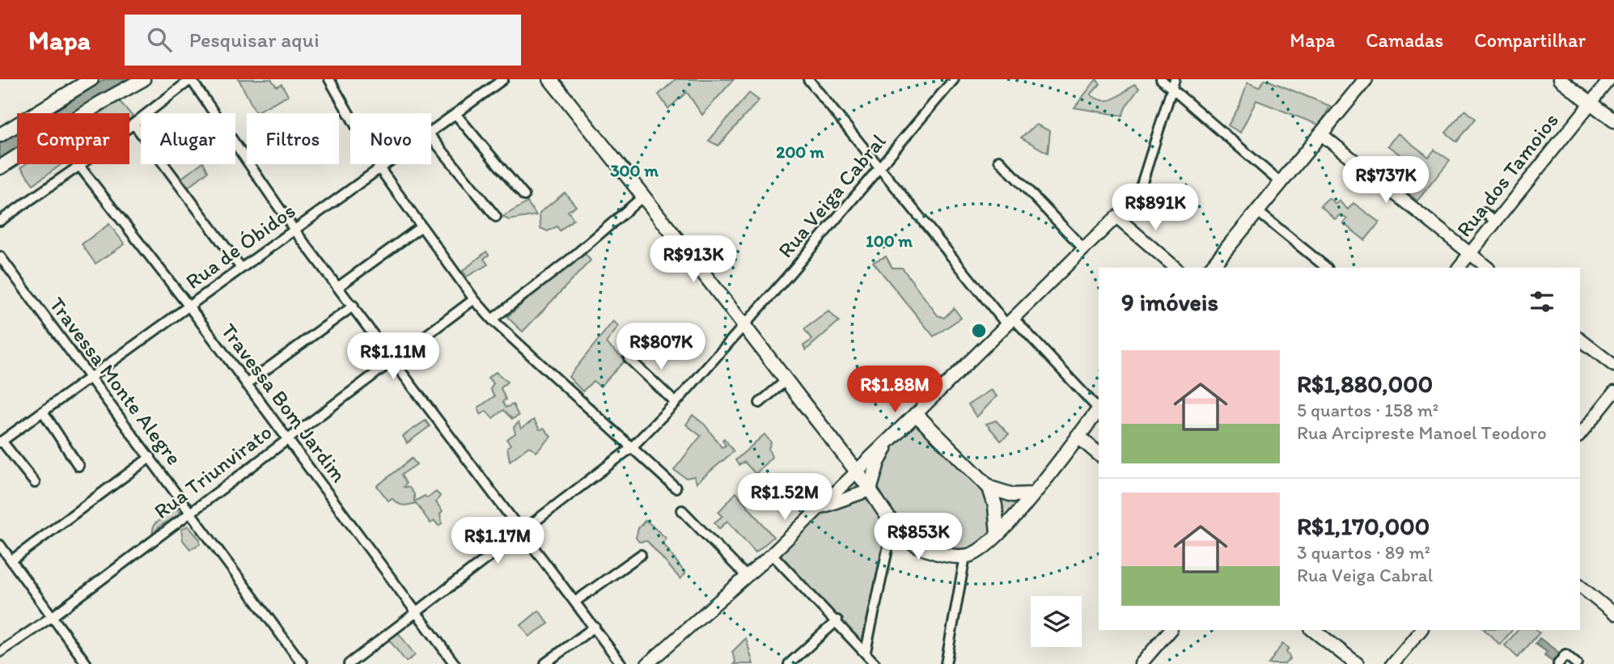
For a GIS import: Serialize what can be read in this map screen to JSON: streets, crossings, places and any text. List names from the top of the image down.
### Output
{
  "streets": {
    "street": [
      "Rua dos Tamoios",
      "Rua Veiga Cabral",
      "Rua de Óbidos",
      "Travessa Monte Alegre",
      "Travessa Bom Jardim",
      "Rua Triunvirato"
    ]
  },
  "crossings": [
    ["Rua Veiga Cabral", "Travessa Bom Jardim"],
    ["Rua de Óbidos", "Travessa Monte Alegre"],
    ["Rua de Óbidos", "Travessa Bom Jardim"],
    ["Travessa Monte Alegre", "Rua Triunvirato"],
    ["Travessa Bom Jardim", "Rua Triunvirato"]
  ],
  "page": {
    "header": "Mapa",
    "search": "Pesquisar aqui",
    "nav": ["Mapa", "Camadas", "Compartilhar"],
    "chip": [
      "Comprar",
      "Alugar",
      "Filtros",
      "Novo"
    ],
    "price": [
      "R$737K",
      "R$891K",
      "R$913K",
      "R$807K",
      "R$1.11M",
      "R$1.88M",
      "R$1.52M",
      "R$853K",
      "R$1.17M"
    ],
    "heading": "9 imóveis",
    "list": [
      {
        "name": "R$1,880,000",
        "note": "5 quartos · 158 m² · Rua Arcipreste Manoel Teodoro"
      },
      {
        "name": "R$1,170,000",
        "note": "3 quartos · 89 m² · Rua Veiga Cabral"
      }
    ]
  },
  "rings": ["200 m", "300 m", "100 m"]
}
